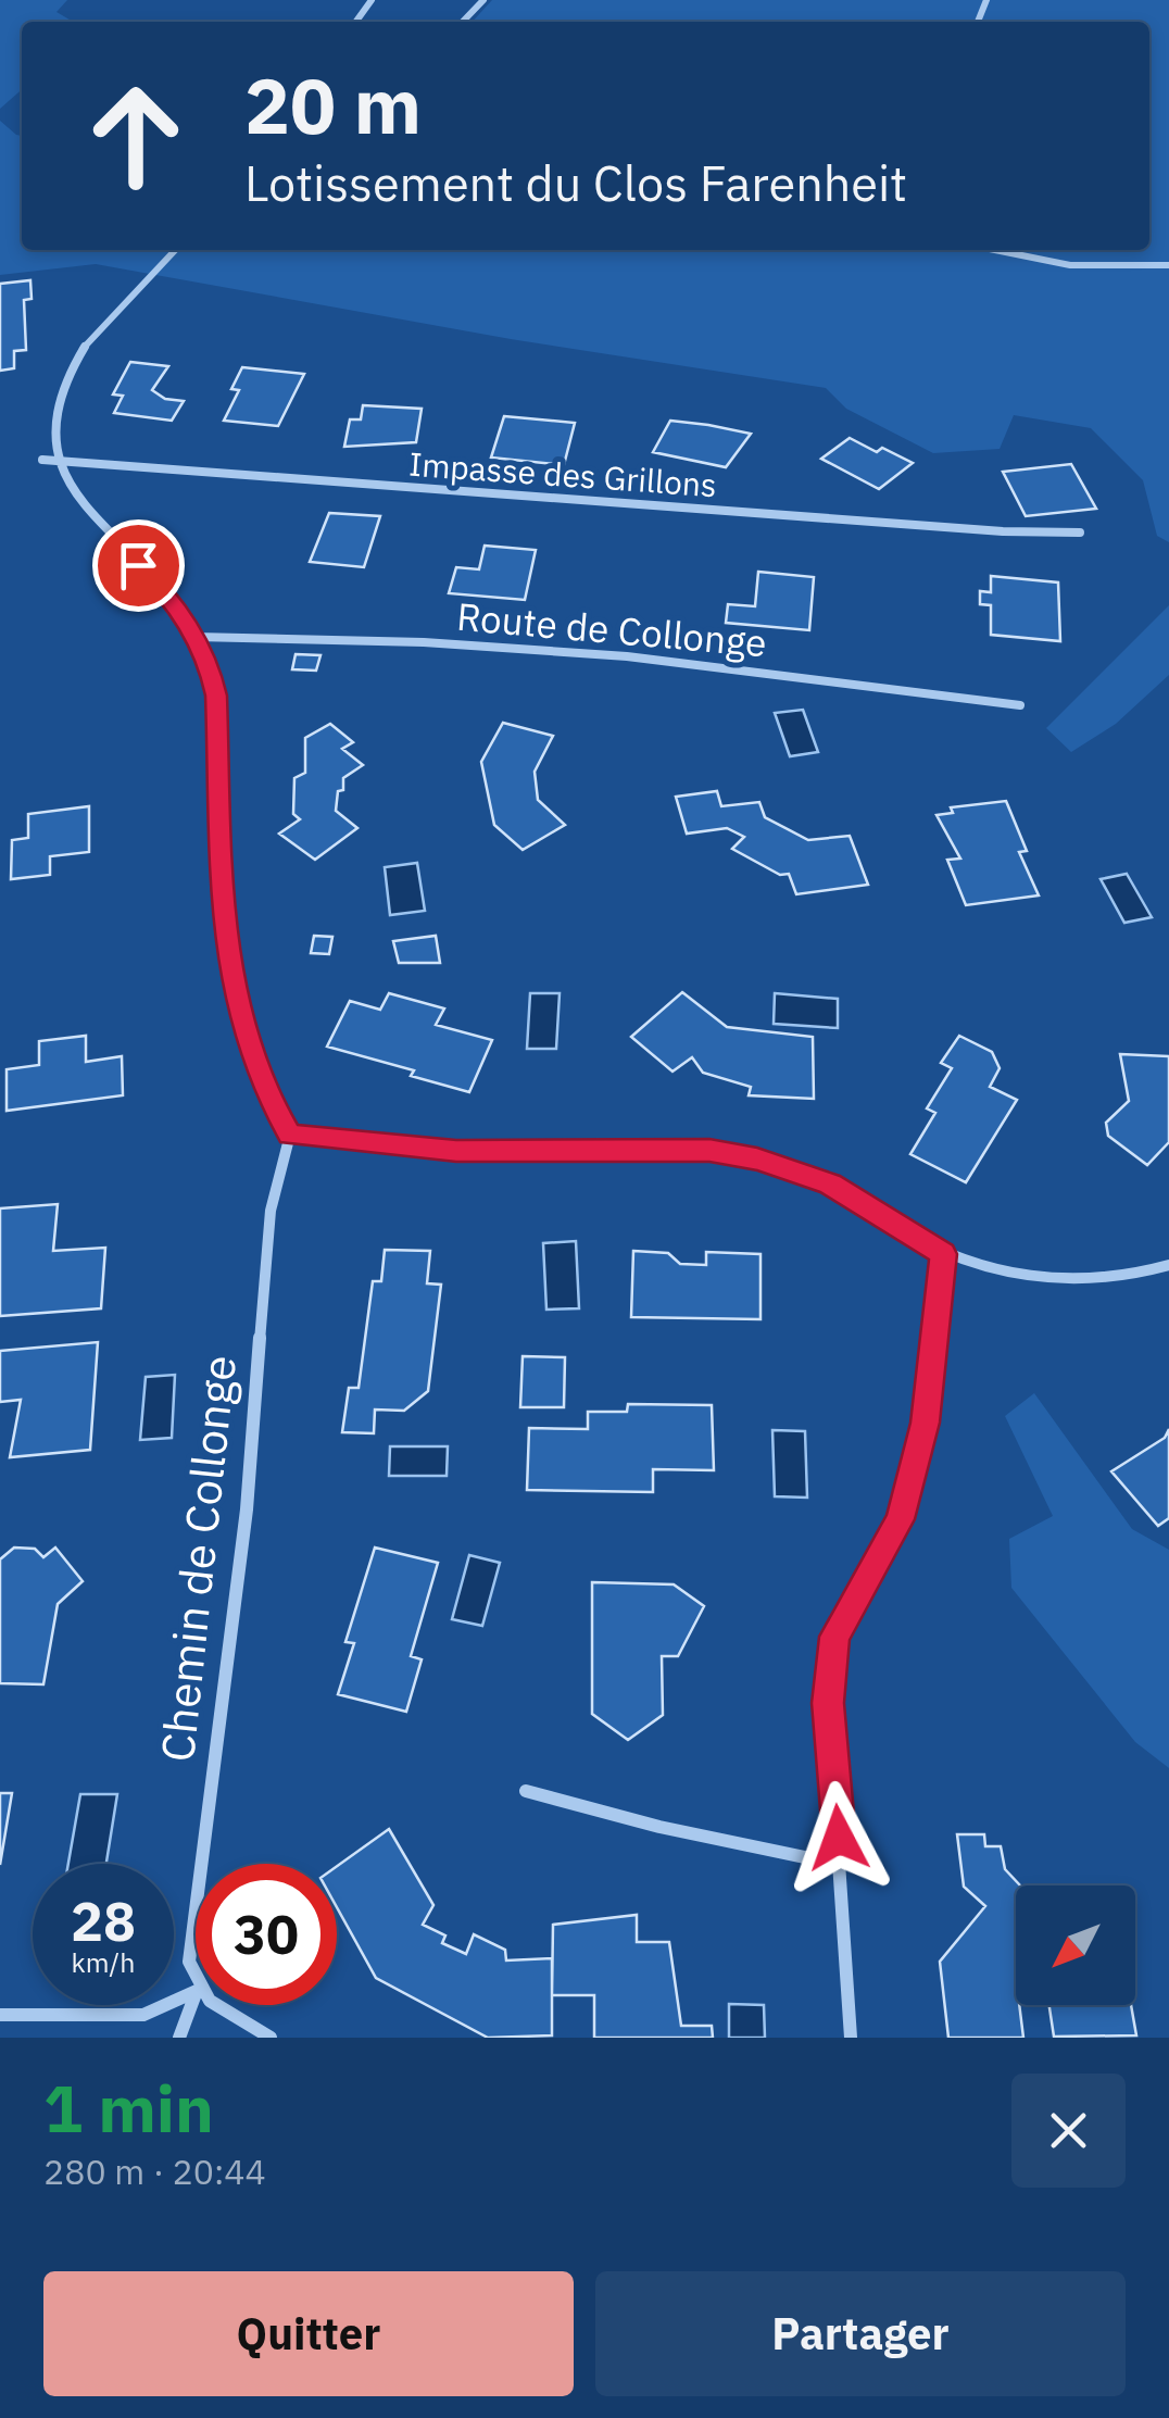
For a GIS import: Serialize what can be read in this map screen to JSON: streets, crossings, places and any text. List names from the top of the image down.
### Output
{
  "streets": {
    "street": ["Impasse des Grillons", "Route de Collonge", "Chemin de Collonge"]
  },
  "north": "bottom left",
  "page": {
    "turn": ["20 m", "Lotissement du Clos Farenheit"],
    "speed": "28 km/h",
    "limit": "30",
    "heading": ["1 min", "280 m · 20:44"],
    "buttons": ["Quitter", "Partager"]
  }
}
